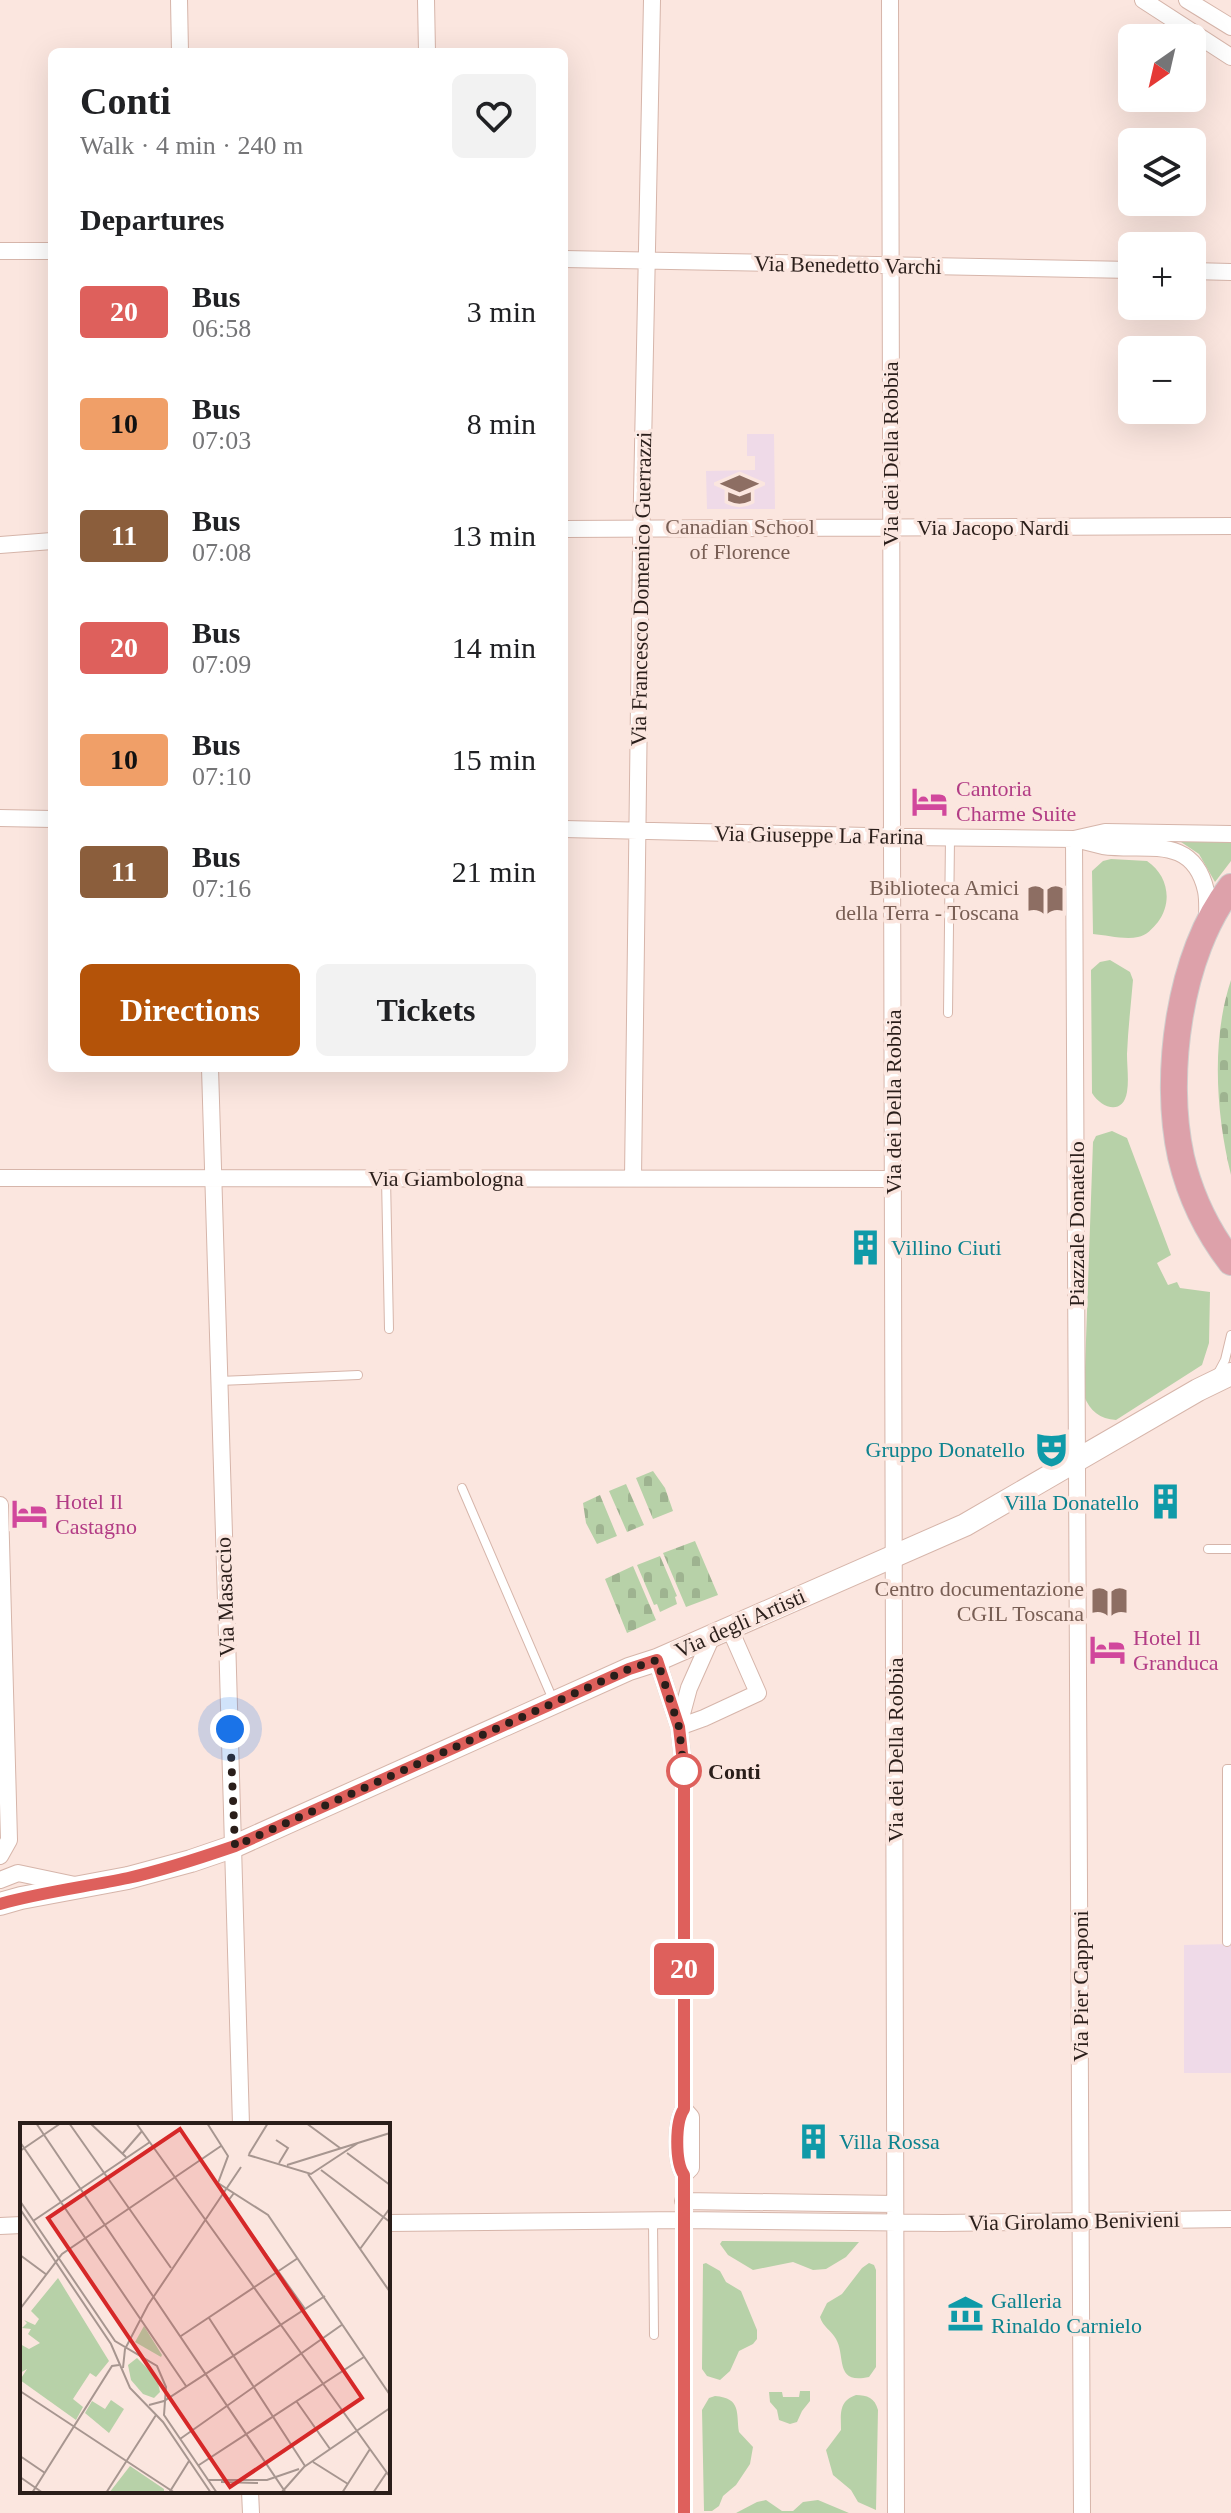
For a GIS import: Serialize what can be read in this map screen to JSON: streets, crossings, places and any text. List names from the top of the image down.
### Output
{
  "streets": {
    "street": [
      "Via Benedetto Varchi",
      "Via dei Della Robbia",
      "Via Jacopo Nardi",
      "Via Francesco Domenico Guerrazzi",
      "Via Giuseppe La Farina",
      "Via Giambologna",
      "Piazzale Donatello",
      "Via Masaccio",
      "Via degli Artisti",
      "Via Pier Capponi",
      "Via Girolamo Benivieni"
    ]
  },
  "crossings": [
    ["Via Benedetto Varchi", "Via dei Della Robbia"],
    ["Via Benedetto Varchi", "Via Francesco Domenico Guerrazzi"],
    ["Via dei Della Robbia", "Via Jacopo Nardi"],
    ["Via dei Della Robbia", "Via Giuseppe La Farina"],
    ["Via dei Della Robbia", "Via Giambologna"],
    ["Via dei Della Robbia", "Via degli Artisti"],
    ["Via dei Della Robbia", "Via Girolamo Benivieni"],
    ["Via Jacopo Nardi", "Via Francesco Domenico Guerrazzi"],
    ["Via Francesco Domenico Guerrazzi", "Via Giuseppe La Farina"],
    ["Via Francesco Domenico Guerrazzi", "Via Giambologna"],
    ["Via Giuseppe La Farina", "Piazzale Donatello"],
    ["Via Giambologna", "Via Masaccio"],
    ["Piazzale Donatello", "Via degli Artisti"],
    ["Piazzale Donatello", "Via Pier Capponi"],
    ["Via Masaccio", "Via degli Artisti"],
    ["Via degli Artisti", "Via Pier Capponi"],
    ["Via Pier Capponi", "Via Girolamo Benivieni"]
  ],
  "places": {
    "school or university": ["Canadian School of Florence"],
    "hotel": ["Cantoria Charme Suite", "Hotel Il Castagno", "Hotel Il Granduca"],
    "library": ["Biblioteca Amici della Terra - Toscana", "Centro documentazione CGIL Toscana"],
    "building": ["Villino Ciuti", "Villa Donatello", "Villa Rossa"],
    "theatre": ["Gruppo Donatello"],
    "other": ["Conti"],
    "museum": ["Galleria Rinaldo Carnielo"]
  },
  "lines": ["bus line 20"],
  "north": "bottom left",
  "page": {
    "on_map": "20",
    "map_buttons": ["+", "−"],
    "heading": [
      ["Conti", "Walk · 4 min · 240 m"],
      "Departures"
    ],
    "list": [
      {
        "mark": "20",
        "name": "Bus",
        "note": "06:58",
        "value": "3 min"
      },
      {
        "mark": "10",
        "name": "Bus",
        "note": "07:03",
        "value": "8 min"
      },
      {
        "mark": "11",
        "name": "Bus",
        "note": "07:08",
        "value": "13 min"
      },
      {
        "mark": "20",
        "name": "Bus",
        "note": "07:09",
        "value": "14 min"
      },
      {
        "mark": "10",
        "name": "Bus",
        "note": "07:10",
        "value": "15 min"
      },
      {
        "mark": "11",
        "name": "Bus",
        "note": "07:16",
        "value": "21 min"
      }
    ],
    "buttons": ["Directions", "Tickets"]
  }
}
